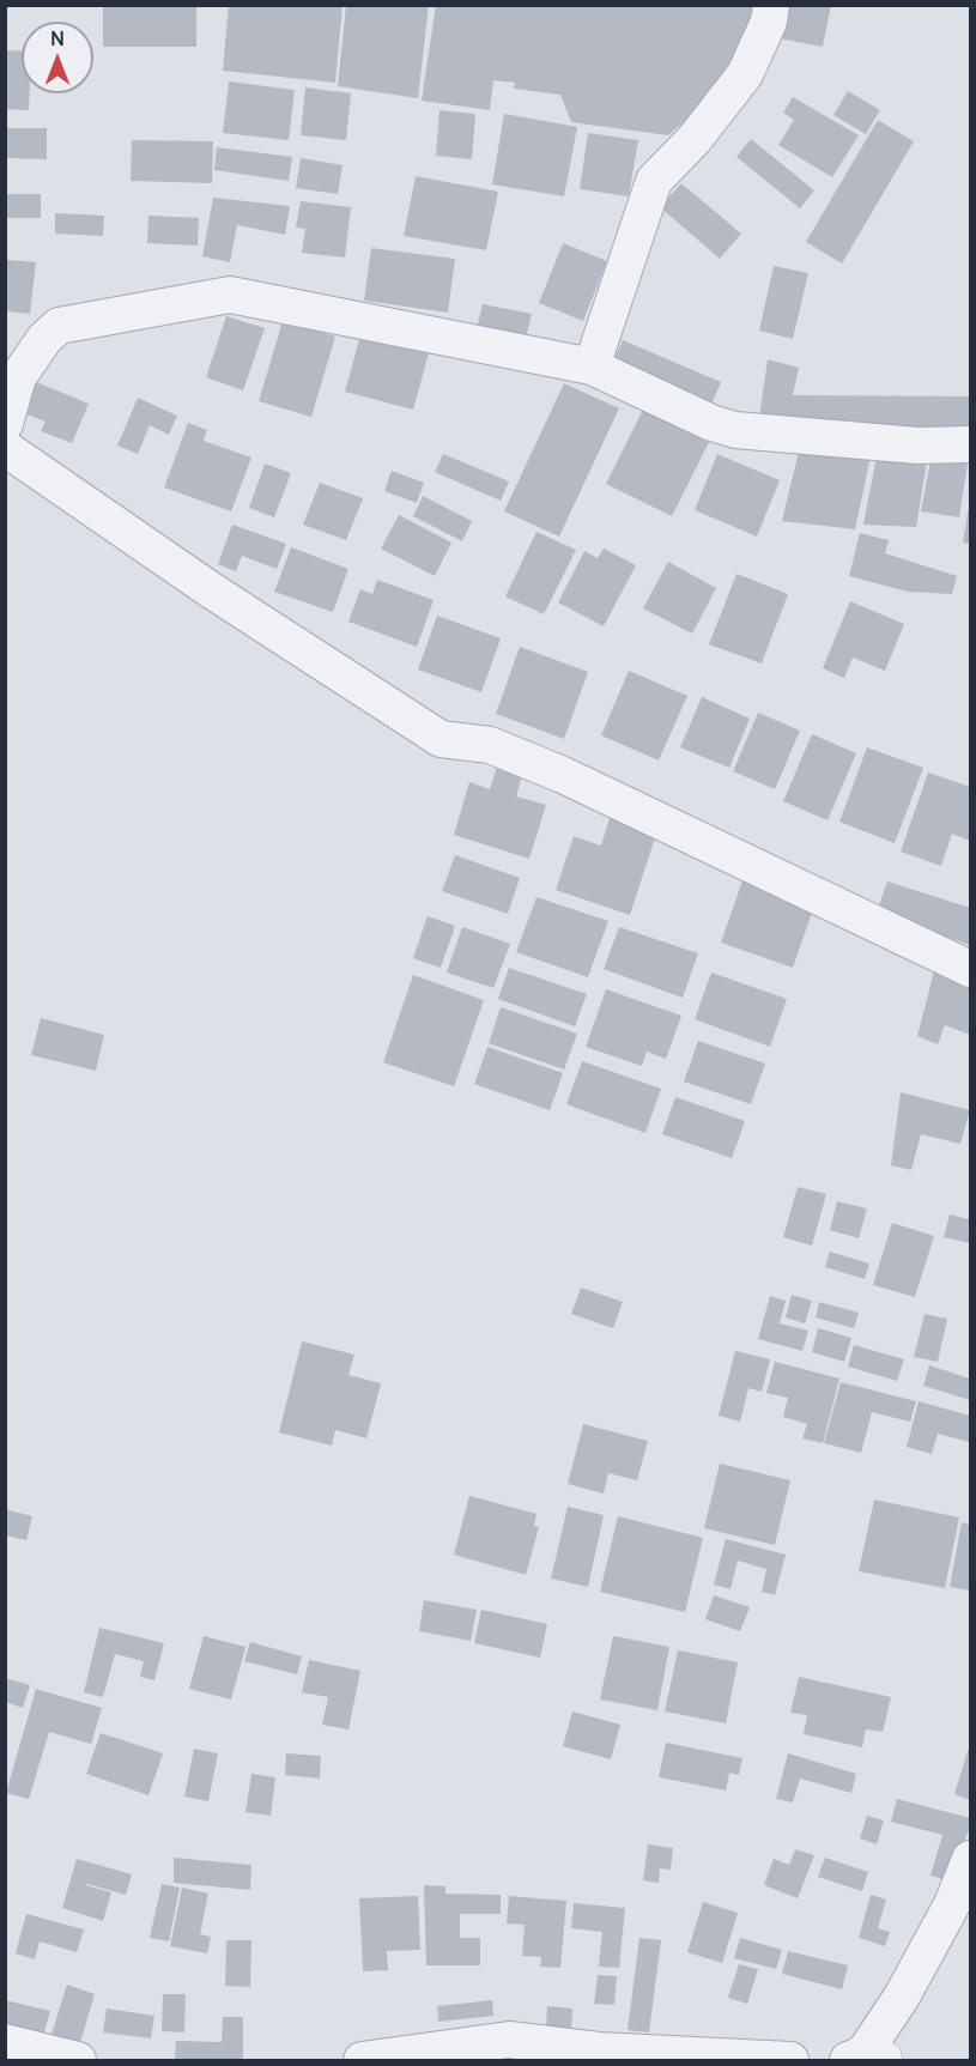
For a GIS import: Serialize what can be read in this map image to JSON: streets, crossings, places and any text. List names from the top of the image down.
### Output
{
  "north": "top"
}
